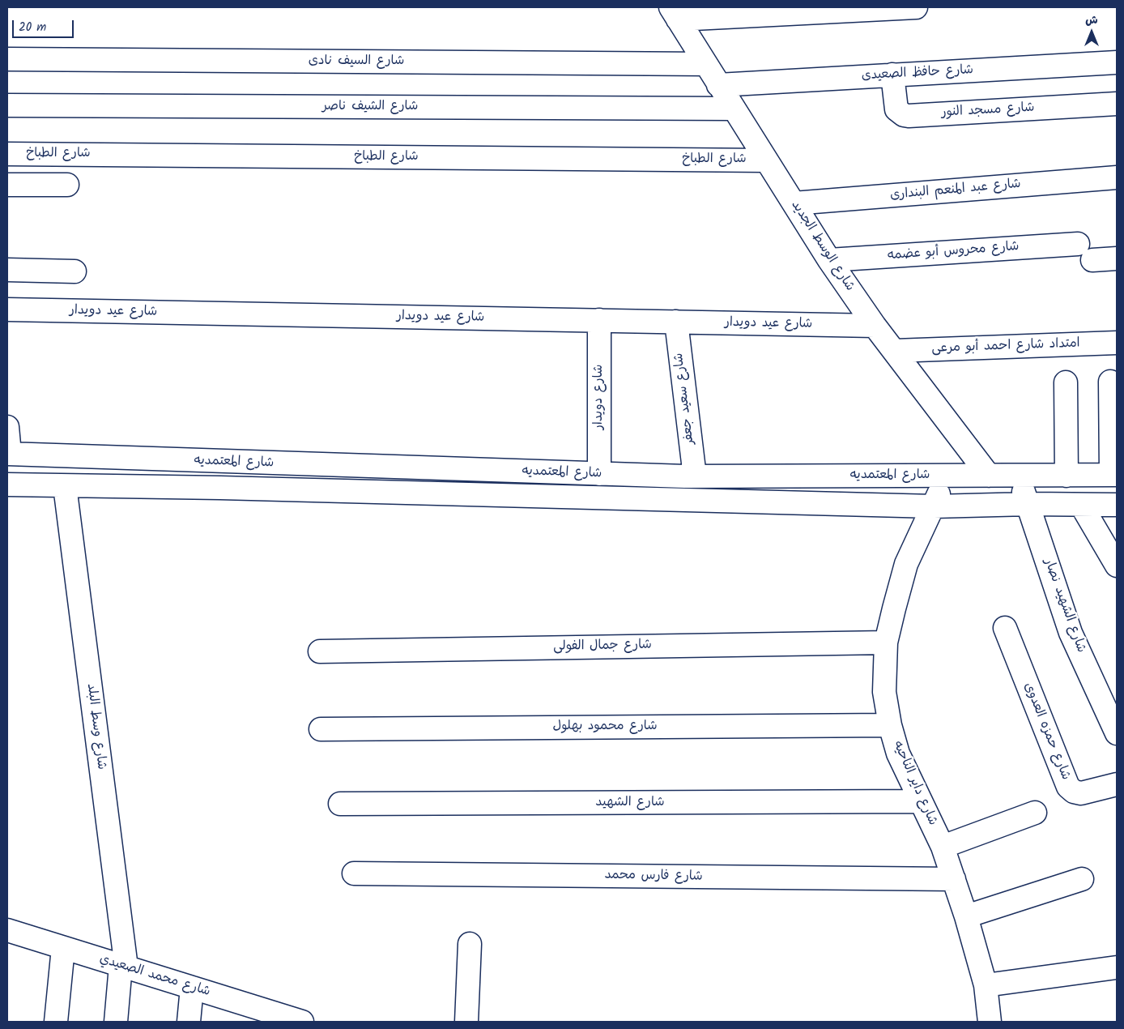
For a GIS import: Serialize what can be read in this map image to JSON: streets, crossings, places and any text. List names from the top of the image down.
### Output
{
  "streets": {
    "street": [
      "شارع السيف نادى",
      "شارع حافظ الصعيدى",
      "شارع الشيف ناصر",
      "شارع مسجد النور",
      "شارع الطباخ",
      "شارع عبد المنعم البندارى",
      "شارع الوسط الجديد",
      "شارع محروس أبو عضمه",
      "شارع عيد دويدار",
      "امتداد شارع احمد أبو مرعى",
      "شارع دويدار",
      "شارع سعيد جعفر",
      "شارع المعتمديه",
      "شارع الشهيد نصار",
      "شارع جمال الفولى",
      "شارع وسط البلد",
      "شارع محمود بهلول",
      "شارع حمزه العدوى",
      "شارع داير الناحيه",
      "شارع الشهيد",
      "شارع فارس محمد",
      "شارع محمد الصعيدي"
    ]
  },
  "crossings": [
    ["شارع السيف نادى", "شارع الوسط الجديد"],
    ["شارع حافظ الصعيدى", "شارع مسجد النور"],
    ["شارع حافظ الصعيدى", "شارع الوسط الجديد"],
    ["شارع الشيف ناصر", "شارع الوسط الجديد"],
    ["شارع الطباخ", "شارع الوسط الجديد"],
    ["شارع عبد المنعم البندارى", "شارع الوسط الجديد"],
    ["شارع الوسط الجديد", "شارع محروس أبو عضمه"],
    ["شارع الوسط الجديد", "شارع عيد دويدار"],
    ["شارع الوسط الجديد", "امتداد شارع احمد أبو مرعى"],
    ["شارع الوسط الجديد", "شارع المعتمديه"],
    ["شارع عيد دويدار", "شارع دويدار"],
    ["شارع عيد دويدار", "شارع سعيد جعفر"],
    ["شارع دويدار", "شارع المعتمديه"],
    ["شارع سعيد جعفر", "شارع المعتمديه"],
    ["شارع المعتمديه", "شارع الشهيد نصار"],
    ["شارع المعتمديه", "شارع وسط البلد"],
    ["شارع المعتمديه", "شارع داير الناحيه"],
    ["شارع جمال الفولى", "شارع داير الناحيه"],
    ["شارع وسط البلد", "شارع محمد الصعيدي"],
    ["شارع محمود بهلول", "شارع داير الناحيه"],
    ["شارع داير الناحيه", "شارع الشهيد"],
    ["شارع داير الناحيه", "شارع فارس محمد"]
  ],
  "scale_bar": "20 m",
  "north": "top"
}
